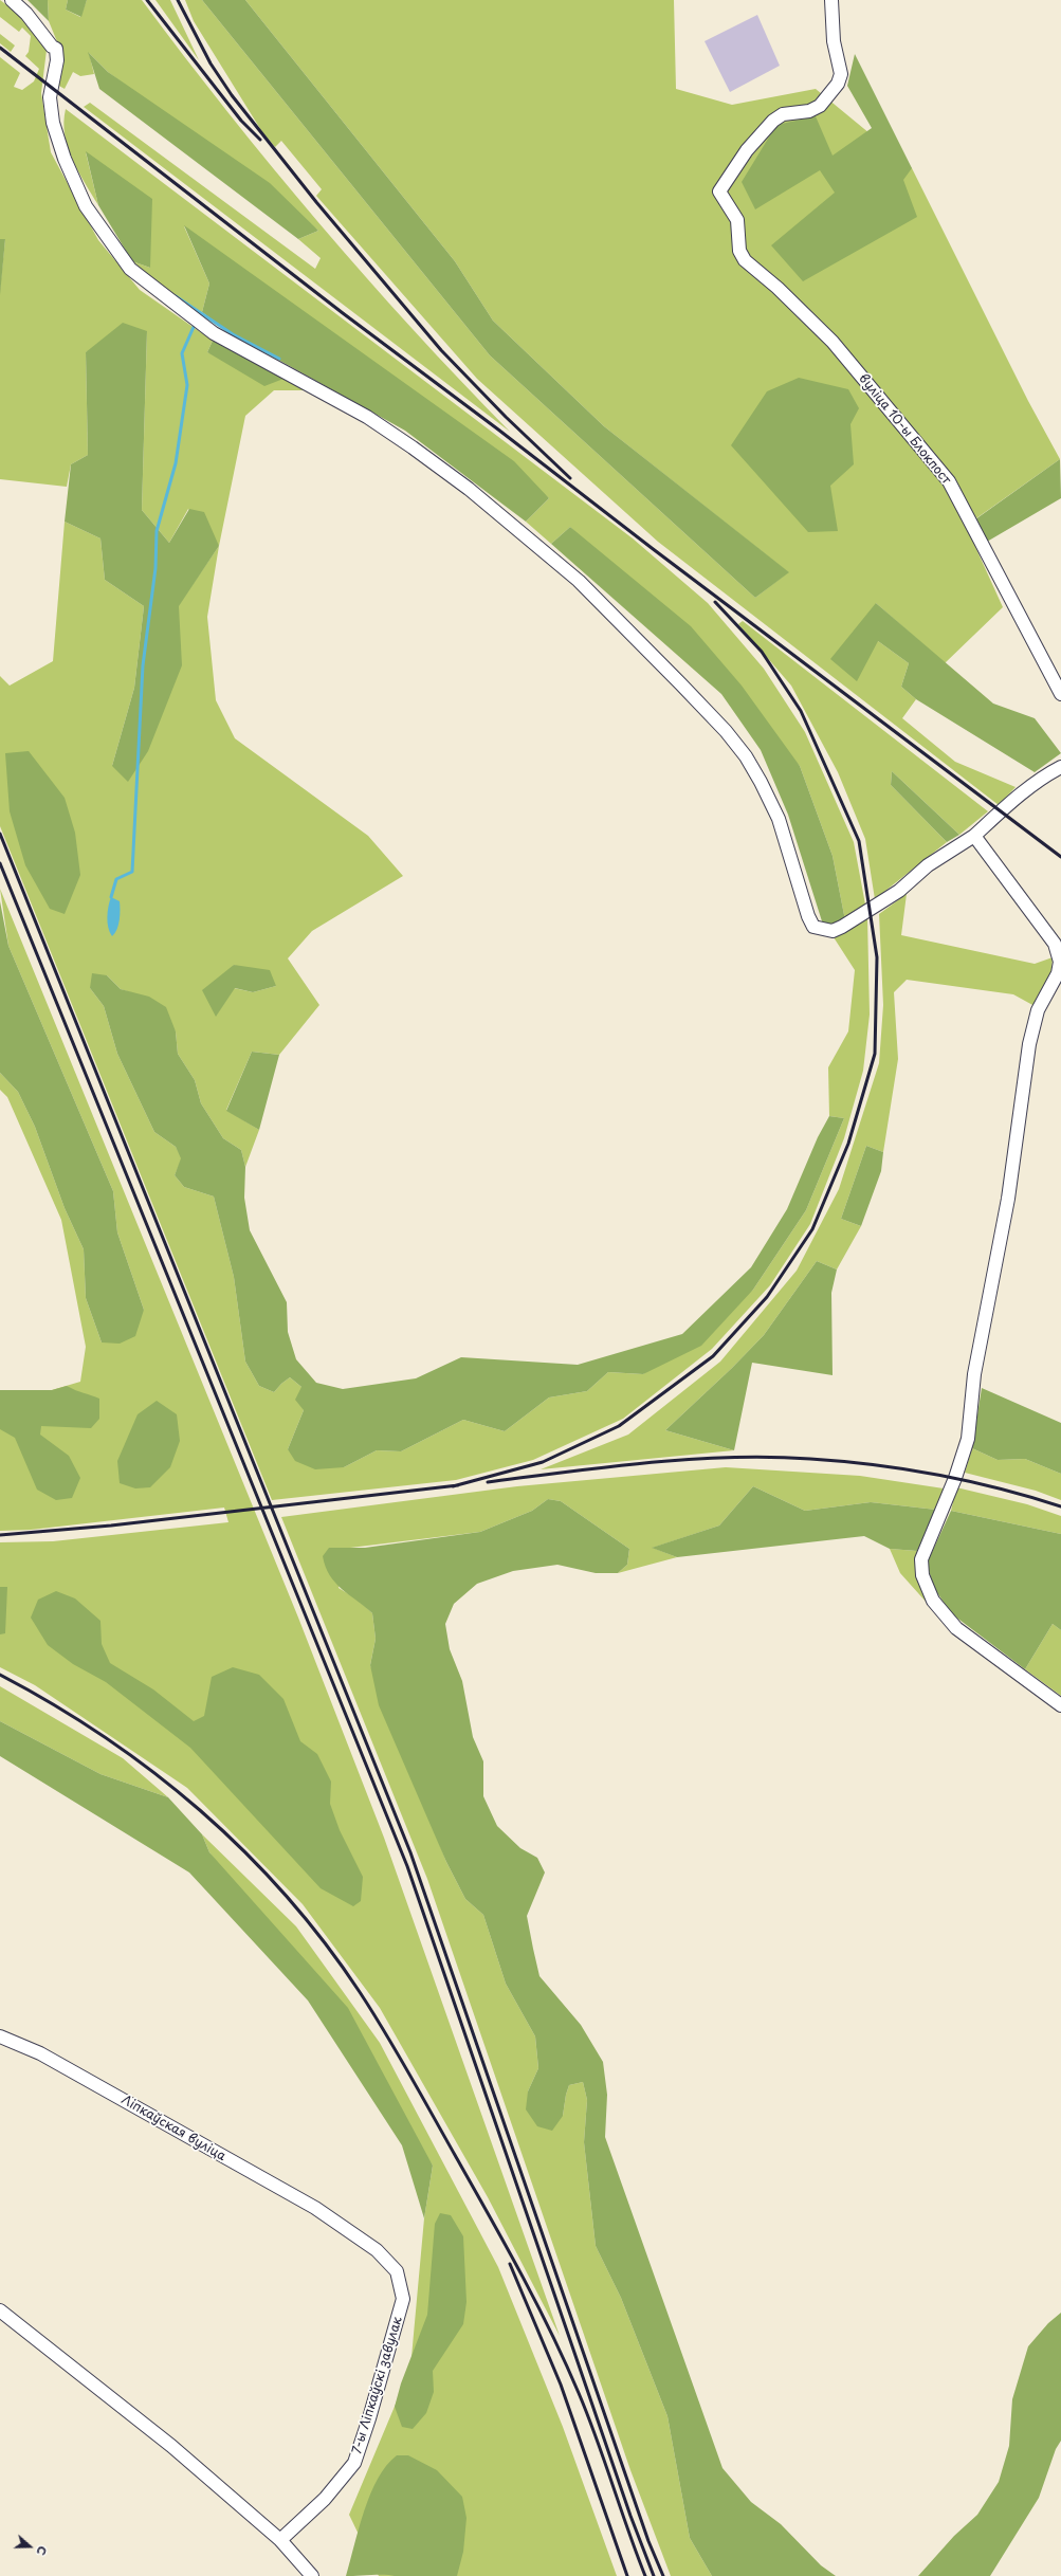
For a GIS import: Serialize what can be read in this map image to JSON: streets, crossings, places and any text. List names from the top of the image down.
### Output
{
  "streets": {
    "street": ["вуліца 10-ы Блокпост", "Ліпкаўская вуліца", "7-ы Ліпкаўскі завулак"]
  },
  "crossings": [
    ["Ліпкаўская вуліца", "7-ы Ліпкаўскі завулак"]
  ],
  "north": "right"
}
